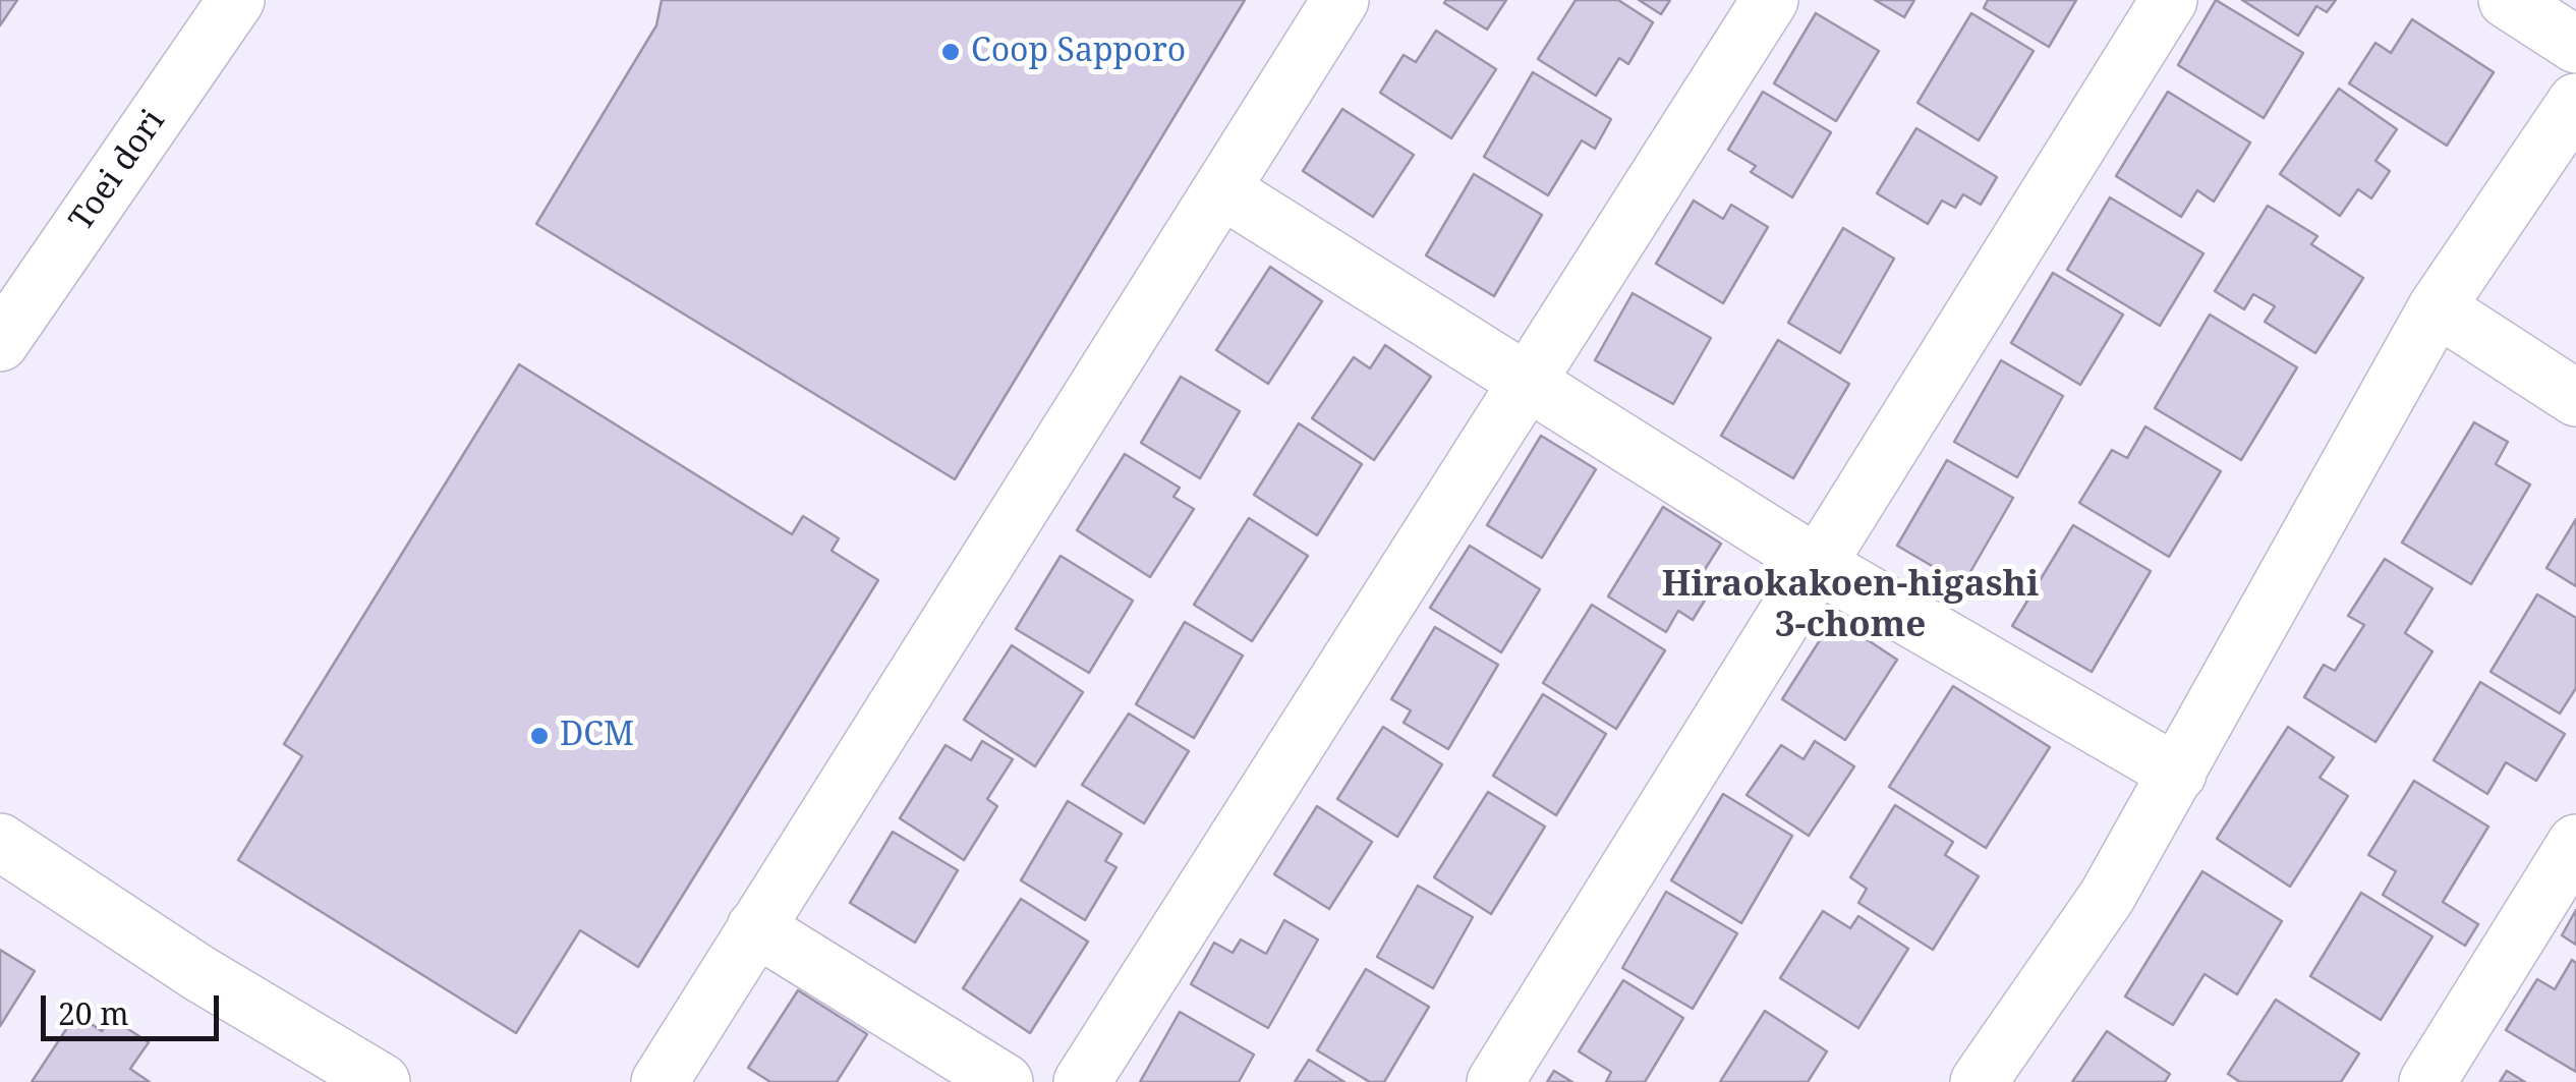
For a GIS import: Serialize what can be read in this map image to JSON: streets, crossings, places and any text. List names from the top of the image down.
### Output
{
  "streets": {
    "street": ["Toei dori"]
  },
  "districts": ["Hiraokakoen-higashi 3-chome"],
  "places": ["Coop Sapporo", "DCM"],
  "scale_bar": "20 m"
}
